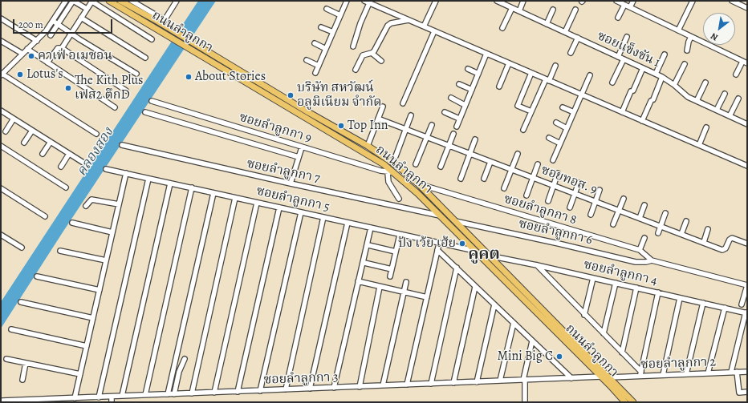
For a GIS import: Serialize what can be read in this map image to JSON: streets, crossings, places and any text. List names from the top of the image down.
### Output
{
  "streets": {
    "main road": ["ถนนลำลูกกา"],
    "street": [
      "ซอยแข็งขัน 1",
      "ซอยลำลูกกา 9",
      "ซอยลำลูกกา 7",
      "ซอยทอส. 9",
      "ซอยลำลูกกา 5",
      "ซอยลำลูกกา 8",
      "ซอยลำลูกกา 6",
      "ซอยลำลูกกา 4",
      "ซอยลำลูกกา 2",
      "ซอยลำลูกกา 3"
    ]
  },
  "crossings": [
    ["ถนนลำลูกกา", "ซอยลำลูกกา 9"],
    ["ถนนลำลูกกา", "ซอยลำลูกกา 7"],
    ["ถนนลำลูกกา", "ซอยลำลูกกา 5"],
    ["ถนนลำลูกกา", "ซอยลำลูกกา 8"],
    ["ถนนลำลูกกา", "ซอยลำลูกกา 6"],
    ["ถนนลำลูกกา", "ซอยลำลูกกา 4"],
    ["ถนนลำลูกกา", "ซอยลำลูกกา 2"],
    ["ถนนลำลูกกา", "ซอยลำลูกกา 3"],
    ["ซอยลำลูกกา 8", "ซอยลำลูกกา 6"]
  ],
  "districts": ["คูคต"],
  "water": ["คลองสอง"],
  "places": [
    "คาเฟ่ อเมซอน",
    "Lotus's",
    "About Stories",
    "The Kith Plus เฟส2 ตึกD",
    "บริษัท สหวัฒน์ อลูมิเนียม จำกัด",
    "Top Inn",
    "ปัง เว้ย เฮ้ย",
    "Mini Big C"
  ],
  "scale_bar": "200 m",
  "north": "bottom left"
}
